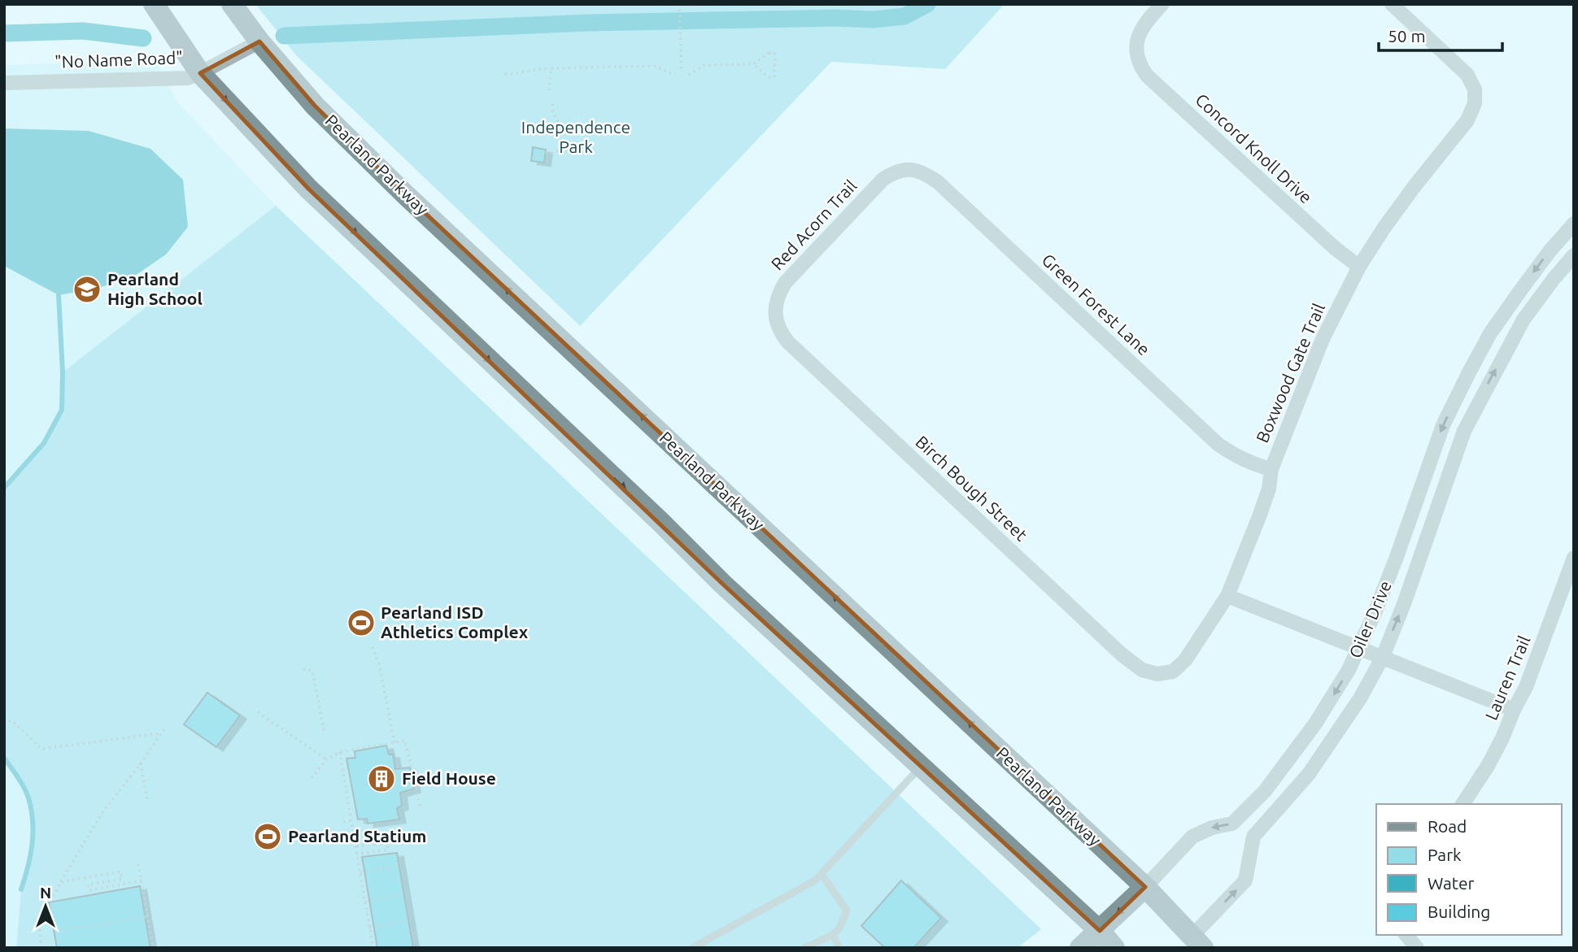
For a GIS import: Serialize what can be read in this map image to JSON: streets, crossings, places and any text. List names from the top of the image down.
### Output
{
  "streets": {
    "main road": ["Pearland Parkway", "Oiler Drive"],
    "street": [
      "\"No Name Road\"",
      "Concord Knoll Drive",
      "Red Acorn Trail",
      "Green Forest Lane",
      "Boxwood Gate Trail",
      "Birch Bough Street",
      "Lauren Trail"
    ]
  },
  "crossings": [
    ["\"No Name Road\"", "Pearland Parkway"],
    ["Concord Knoll Drive", "Boxwood Gate Trail"],
    ["Pearland Parkway", "Oiler Drive"],
    ["Red Acorn Trail", "Green Forest Lane"],
    ["Red Acorn Trail", "Birch Bough Street"],
    ["Green Forest Lane", "Boxwood Gate Trail"],
    ["Boxwood Gate Trail", "Birch Bough Street"]
  ],
  "parks": ["Independence Park"],
  "places": {
    "school or university": ["Pearland High School"],
    "sports": ["Pearland ISD Athletics Complex", "Pearland Statium"],
    "building": ["Field House"]
  },
  "legend": [
    "Road",
    "Park",
    "Water",
    "Building"
  ],
  "scale_bar": "50 m",
  "north": "top"
}
